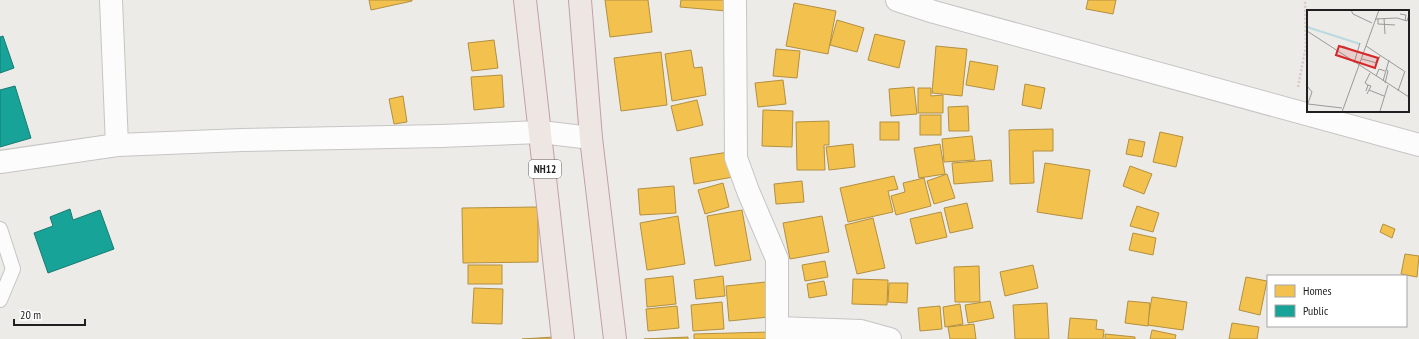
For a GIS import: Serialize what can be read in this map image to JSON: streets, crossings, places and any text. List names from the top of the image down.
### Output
{
  "streets": {
    "highway": ["NH12"]
  },
  "legend": ["Homes", "Public"],
  "scale_bar": "20 m"
}
